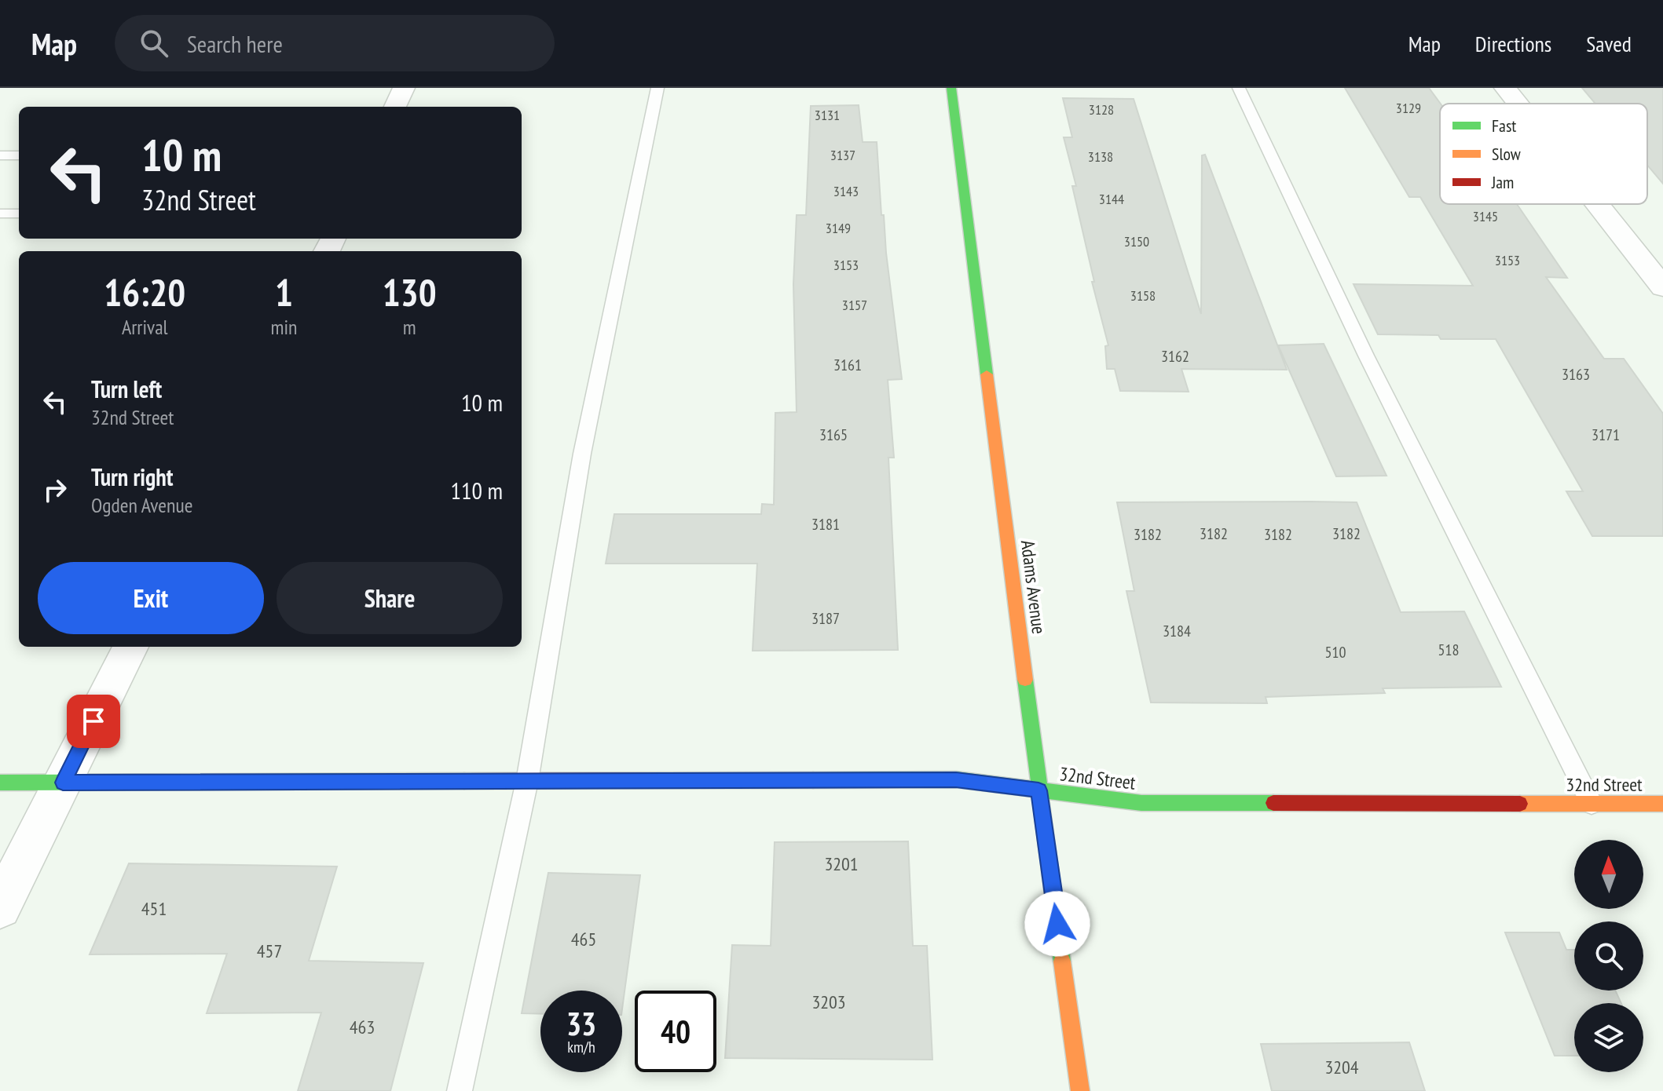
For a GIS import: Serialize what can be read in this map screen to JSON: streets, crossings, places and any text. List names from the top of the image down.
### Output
{
  "streets": {
    "street": ["Adams Avenue", "32nd Street"]
  },
  "crossings": [
    ["Adams Avenue", "32nd Street"]
  ],
  "house_numbers": [
    "3129",
    "3128",
    "3131",
    "3137",
    "3138",
    "3143",
    "3144",
    "3145",
    "3149",
    "3150",
    "3153",
    "3153",
    "3158",
    "3157",
    "3162",
    "3161",
    "3163",
    "3165",
    "3171",
    "3181",
    "3182",
    "3182",
    "3182",
    "3182",
    "3187",
    "3184",
    "518",
    "510",
    "3201",
    "451",
    "465",
    "457",
    "3203",
    "463",
    "3204"
  ],
  "legend": ["Fast", "Slow", "Jam"],
  "north": "top",
  "page": {
    "header": "Map",
    "search": "Search here",
    "nav": ["Map", "Directions", "Saved"],
    "turn": ["10 m", "32nd Street"],
    "eta": [
      "16:20",
      "Arrival",
      "1",
      "min",
      "130",
      "m"
    ],
    "list": [
      {
        "name": "Turn left",
        "note": "32nd Street",
        "value": "10 m"
      },
      {
        "name": "Turn right",
        "note": "Ogden Avenue",
        "value": "110 m"
      }
    ],
    "buttons": ["Exit", "Share"],
    "speed": "33 km/h",
    "limit": "40"
  }
}
